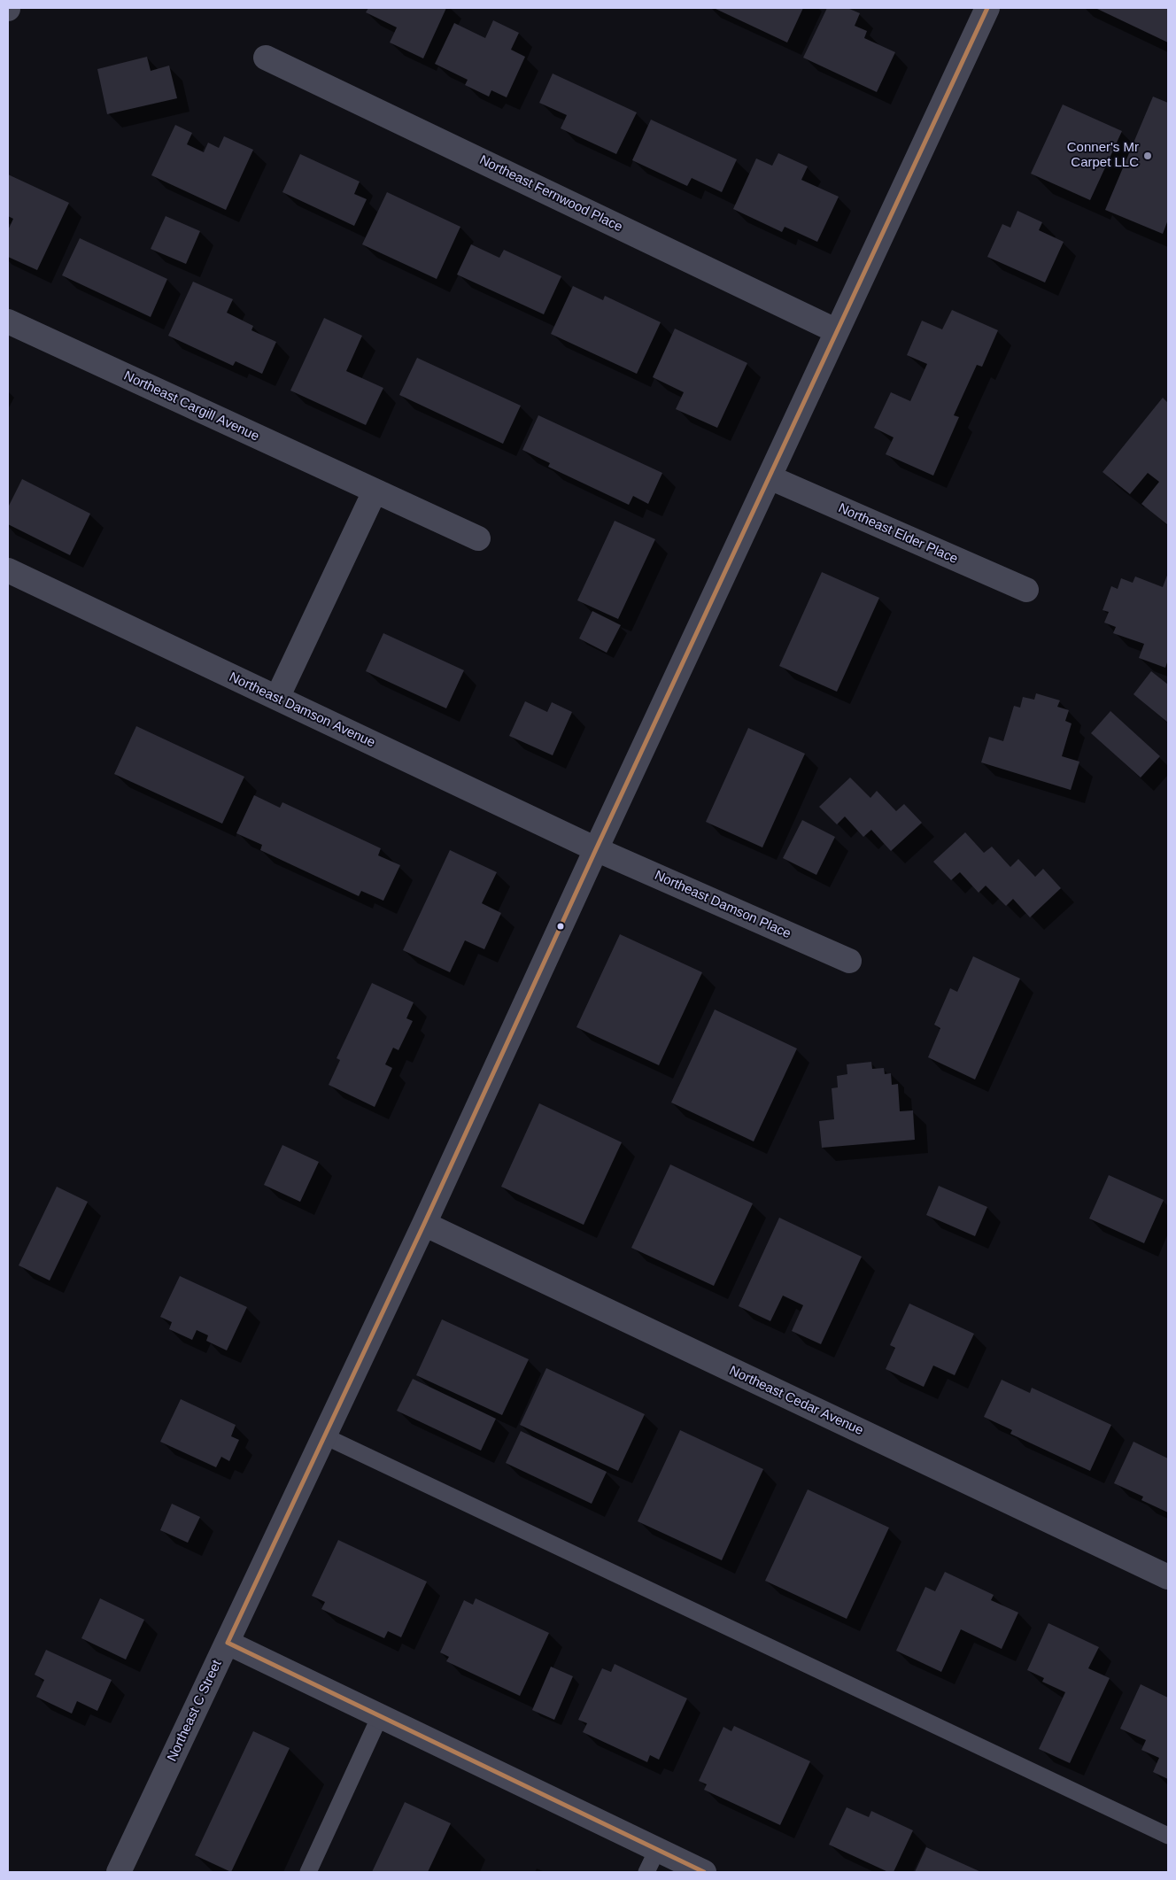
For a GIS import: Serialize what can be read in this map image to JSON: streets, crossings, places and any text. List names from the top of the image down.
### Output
{
  "streets": {
    "street": [
      "Northeast Fernwood Place",
      "Northeast Cargill Avenue",
      "Northeast Elder Place",
      "Northeast Damson Avenue",
      "Northeast Damson Place",
      "Northeast Cedar Avenue",
      "Northeast C Street"
    ]
  },
  "crossings": [
    ["Northeast Fernwood Place", "Northeast C Street"],
    ["Northeast Elder Place", "Northeast C Street"],
    ["Northeast Damson Avenue", "Northeast Damson Place"],
    ["Northeast Damson Avenue", "Northeast C Street"],
    ["Northeast Damson Place", "Northeast C Street"],
    ["Northeast Cedar Avenue", "Northeast C Street"]
  ],
  "places": ["Conner's Mr Carpet LLC"]
}
